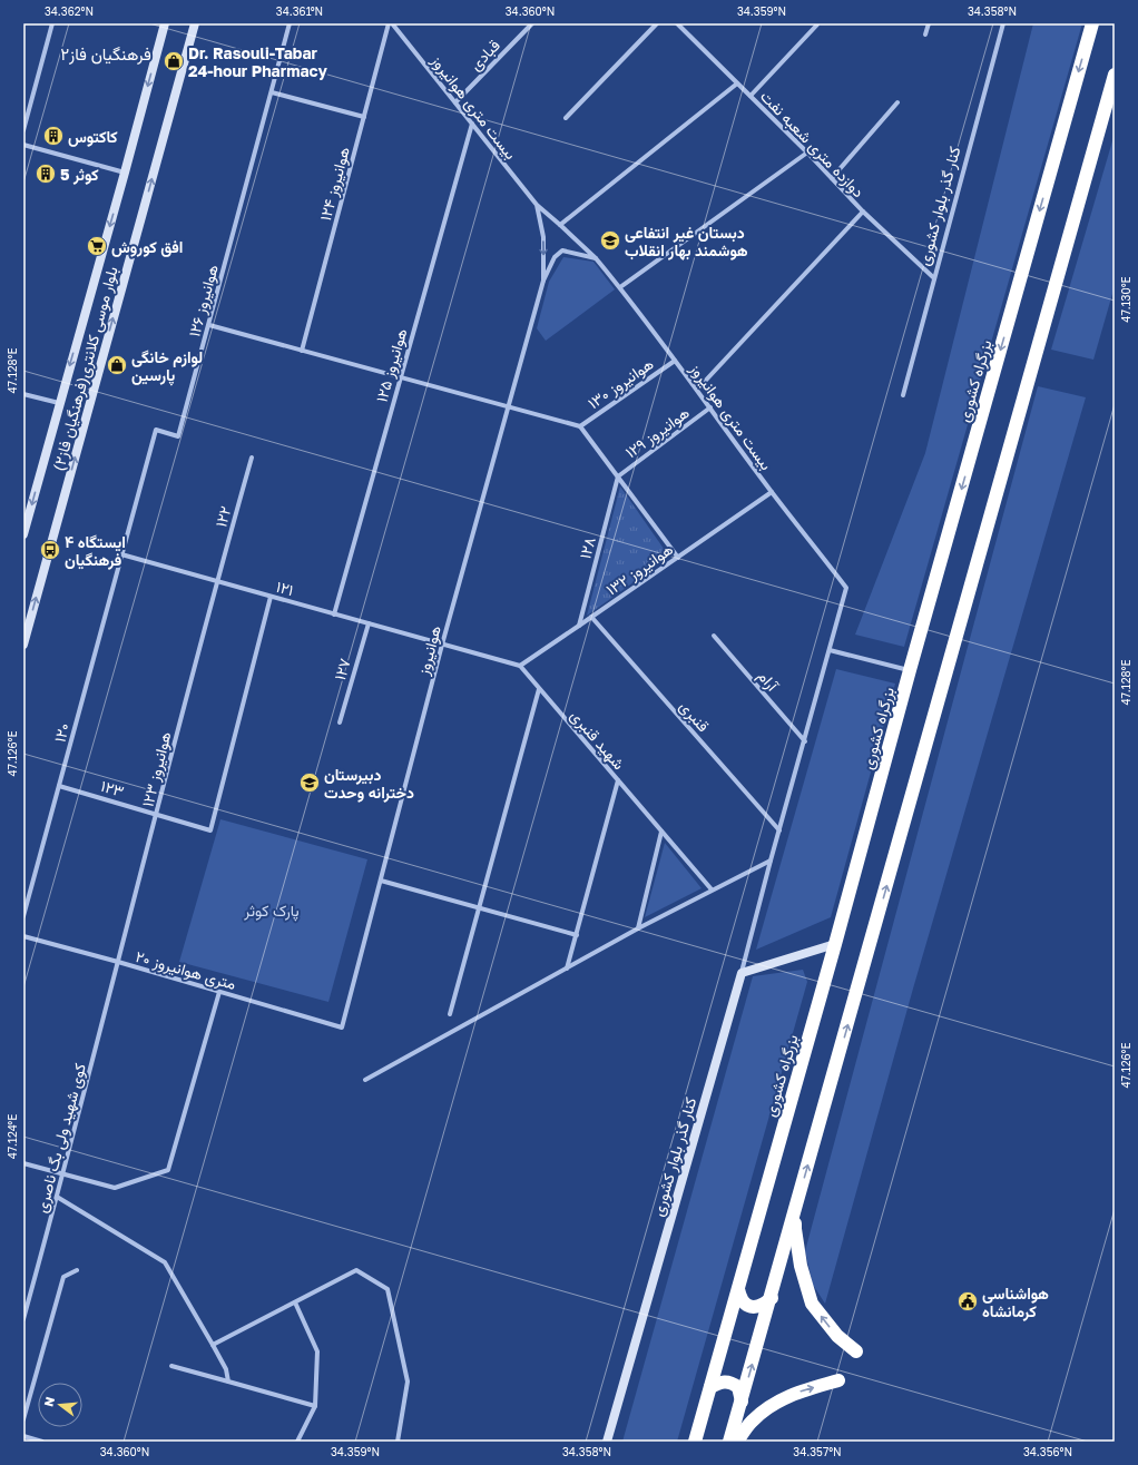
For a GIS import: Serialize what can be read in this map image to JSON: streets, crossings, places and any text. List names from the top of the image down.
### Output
{
  "streets": {
    "highway": ["بزرگراه کشوری"],
    "main road": ["کنار گذر بلوار کشوری", "بلوار موسی کلانتری(فرهنگیان فاز۲)"],
    "street": [
      "قبادی",
      "بیست متری هوانیروز",
      "دوازده متری شعبه نفت",
      "هوانیروز ۱۲۴",
      "هوانیروز ۱۲۶",
      "هوانیروز ۱۲۵",
      "هوانیروز ۱۳۰",
      "هوانیروز ۱۲۹",
      "۱۲۲",
      "۱۲۸",
      "هوانیروز ۱۳۲",
      "۱۲۱",
      "هوانیروز",
      "۱۲۷",
      "آرام",
      "قنبری",
      "۱۲۰",
      "شهید قنبری",
      "۱۲۳ هوانیروز",
      "۱۲۳",
      "۲۰ متری هوانیروز",
      "کوی شهید ولی بگ ناصری"
    ]
  },
  "crossings": [
    ["قبادی", "بیست متری هوانیروز"],
    ["بیست متری هوانیروز", "هوانیروز ۱۲۴"],
    ["بیست متری هوانیروز", "هوانیروز ۱۲۵"],
    ["بیست متری هوانیروز", "هوانیروز ۱۳۰"],
    ["بیست متری هوانیروز", "هوانیروز ۱۲۹"],
    ["بیست متری هوانیروز", "هوانیروز ۱۳۲"],
    ["دوازده متری شعبه نفت", "کنار گذر بلوار کشوری"],
    ["هوانیروز ۱۲۶", "۱۲۱"],
    ["هوانیروز ۱۲۶", "۱۲۰"],
    ["هوانیروز ۱۲۵", "۱۲۱"],
    ["هوانیروز ۱۲۹", "۱۲۸"],
    ["۱۲۲", "۱۲۱"],
    ["۱۲۲", "۱۲۳ هوانیروز"],
    ["۱۲۸", "هوانیروز ۱۳۲"],
    ["هوانیروز ۱۳۲", "قنبری"],
    ["هوانیروز ۱۳۲", "شهید قنبری"],
    ["۱۲۱", "هوانیروز"],
    ["۱۲۱", "۱۲۷"],
    ["۱۲۱", "۱۲۰"],
    ["۱۲۱", "۱۲۳ هوانیروز"],
    ["۱۲۱", "۱۲۳"],
    ["هوانیروز", "۲۰ متری هوانیروز"],
    ["۱۲۰", "۱۲۳"],
    ["۱۲۳ هوانیروز", "۱۲۳"],
    ["۱۲۳ هوانیروز", "۲۰ متری هوانیروز"],
    ["۱۲۳ هوانیروز", "کوی شهید ولی بگ ناصری"],
    ["۲۰ متری هوانیروز", "کوی شهید ولی بگ ناصری"]
  ],
  "districts": ["فرهنگیان فاز۲"],
  "parks": ["پارک کوثر"],
  "places": {
    "shop": ["Dr. Rasouli-Tabar 24-hour Pharmacy", "لوازم خانگی پارسین"],
    "building": ["کاکتوس", "کوثر 5"],
    "school or university": ["دبستان غیر انتفاعی هوشمند بهار انقلاب", "دبیرستان دخترانه وحدت"],
    "supermarket": ["افق کوروش"],
    "bus stop": ["ایستگاه ۴ فرهنگیان"],
    "public building": ["هواشناسی کرمانشاه"]
  },
  "north": "left",
  "coordinates": [
    "34.362°N",
    "34.361°N",
    "34.360°N",
    "34.359°N",
    "34.358°N",
    "47.130°E",
    "47.128°E",
    "47.126°E",
    "47.124°E",
    "34.357°N",
    "34.356°N"
  ]
}
